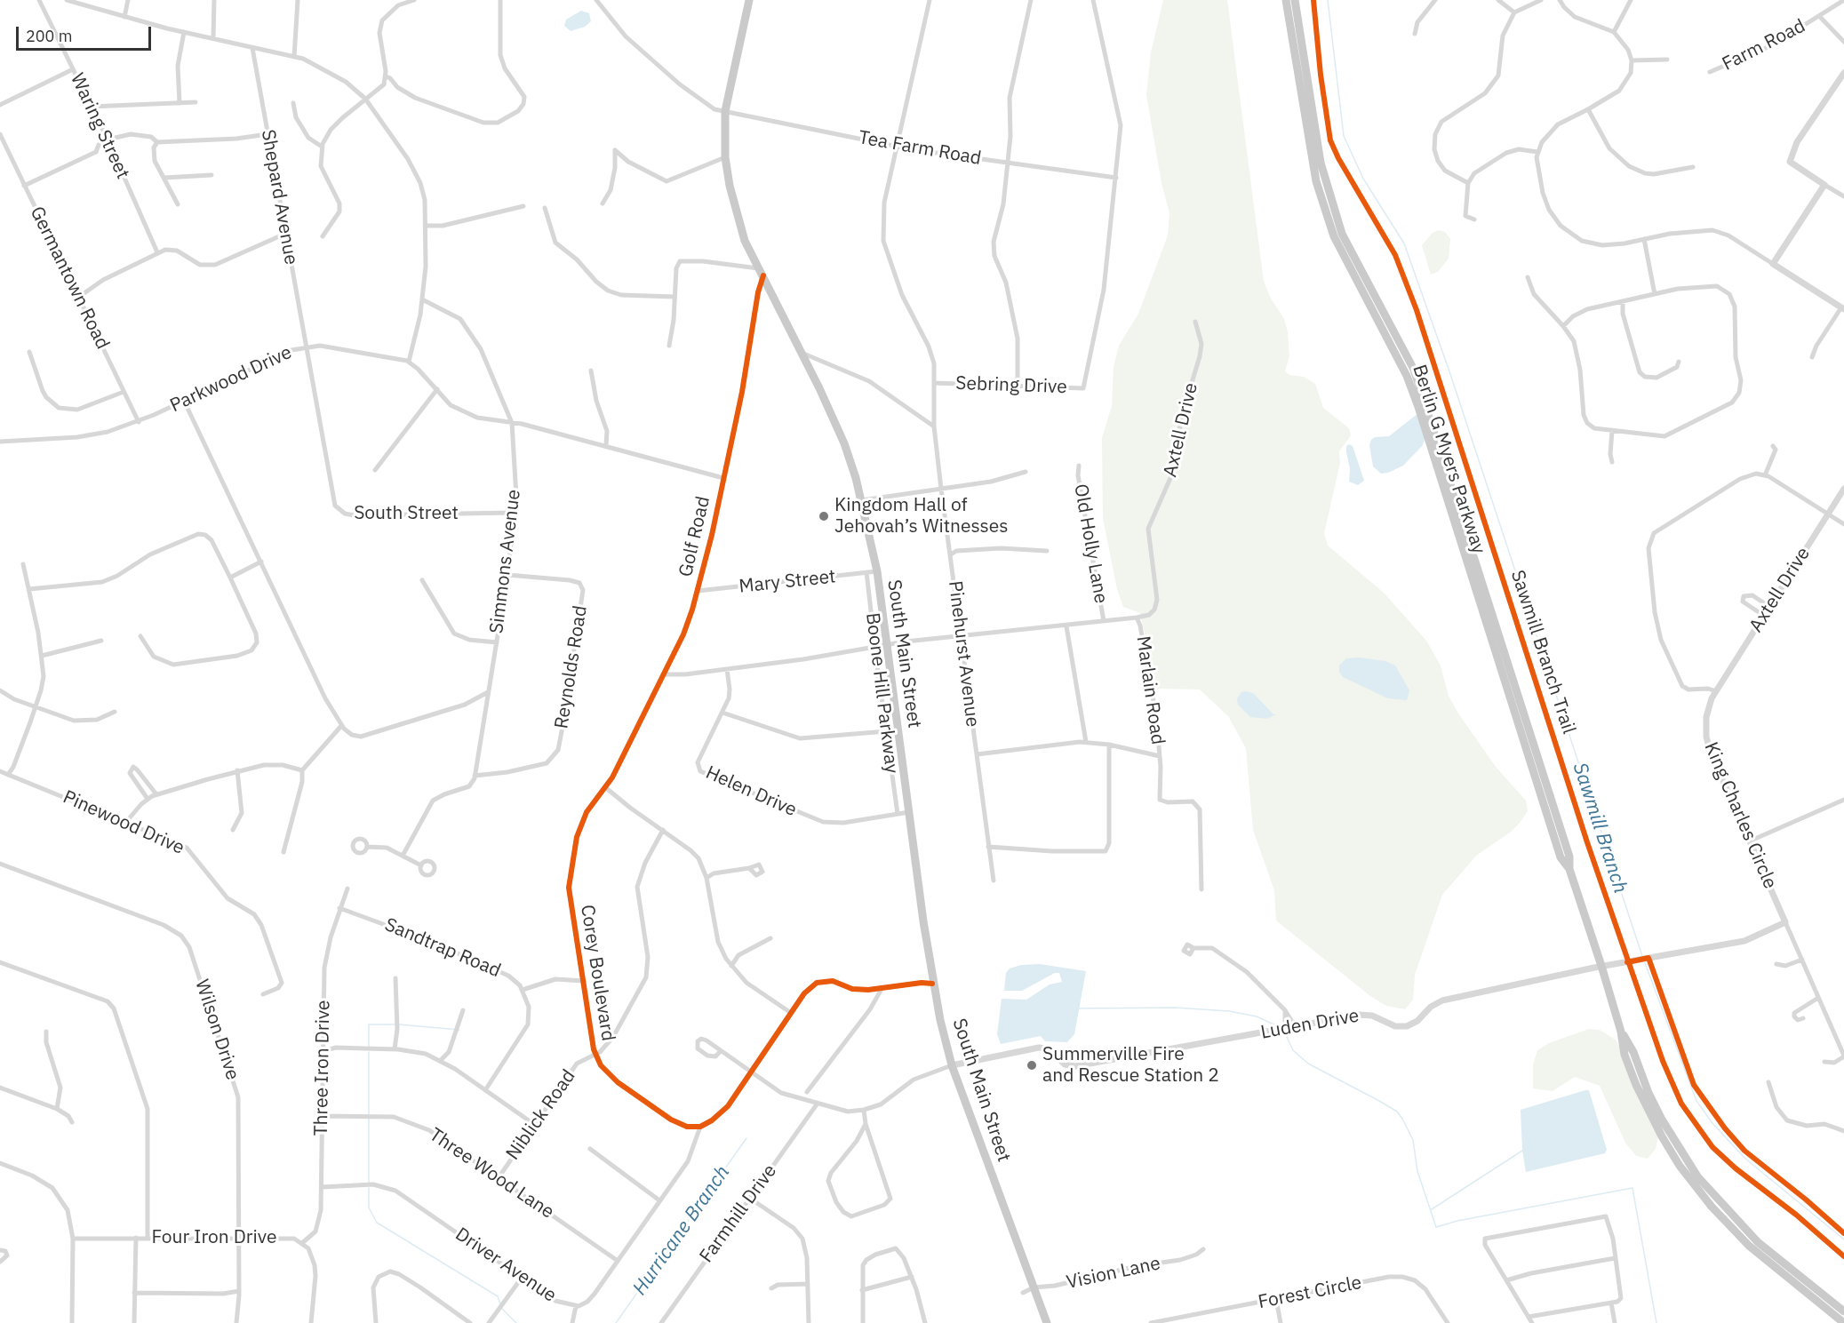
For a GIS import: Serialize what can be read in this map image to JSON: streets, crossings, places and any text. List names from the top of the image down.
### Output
{
  "streets": {
    "main road": ["Berlin G Myers Parkway", "South Main Street"],
    "street": [
      "Farm Road",
      "Waring Street",
      "Tea Farm Road",
      "Shepard Avenue",
      "Germantown Road",
      "Parkwood Drive",
      "Sebring Drive",
      "Axtell Drive",
      "South Street",
      "Golf Road",
      "Old Holly Lane",
      "Simmons Avenue",
      "Mary Street",
      "Pinehurst Avenue",
      "Reynolds Road",
      "Marlain Road",
      "Boone Hill Parkway",
      "Helen Drive",
      "King Charles Circle",
      "Pinewood Drive",
      "Sandtrap Road",
      "Corey Boulevard",
      "Luden Drive",
      "Wilson Drive",
      "Three Iron Drive",
      "Niblick Road",
      "Three Wood Lane",
      "Farmhill Drive",
      "Four Iron Drive",
      "Driver Avenue",
      "Vision Lane",
      "Forest Circle"
    ],
    "cycle path": ["Sawmill Branch Trail"]
  },
  "crossings": [
    ["Tea Farm Road", "Sebring Drive"],
    ["Tea Farm Road", "South Main Street"],
    ["Tea Farm Road", "Pinehurst Avenue"],
    ["Shepard Avenue", "Parkwood Drive"],
    ["Shepard Avenue", "South Street"],
    ["Germantown Road", "Parkwood Drive"],
    ["Parkwood Drive", "South Street"],
    ["Sebring Drive", "Pinehurst Avenue"],
    ["Axtell Drive", "Marlain Road"],
    ["Axtell Drive", "King Charles Circle"],
    ["Berlin G Myers Parkway", "Luden Drive"],
    ["South Street", "Simmons Avenue"],
    ["Golf Road", "Mary Street"],
    ["Golf Road", "South Main Street"],
    ["Golf Road", "Corey Boulevard"],
    ["Simmons Avenue", "Reynolds Road"],
    ["Mary Street", "South Main Street"],
    ["Mary Street", "Boone Hill Parkway"],
    ["South Main Street", "Helen Drive"],
    ["South Main Street", "Luden Drive"],
    ["South Main Street", "Vision Lane"],
    ["Boone Hill Parkway", "Helen Drive"],
    ["King Charles Circle", "Luden Drive"],
    ["Sandtrap Road", "Three Iron Drive"],
    ["Corey Boulevard", "Niblick Road"],
    ["Corey Boulevard", "Driver Avenue"],
    ["Wilson Drive", "Four Iron Drive"],
    ["Three Iron Drive", "Three Wood Lane"],
    ["Three Iron Drive", "Four Iron Drive"],
    ["Three Iron Drive", "Driver Avenue"],
    ["Niblick Road", "Three Wood Lane"],
    ["Three Wood Lane", "Driver Avenue"]
  ],
  "water": ["Sawmill Branch", "Hurricane Branch"],
  "places": ["Kingdom Hall of Jehovah’s Witnesses", "Summerville Fire and Rescue Station 2"],
  "scale_bar": "200 m"
}
